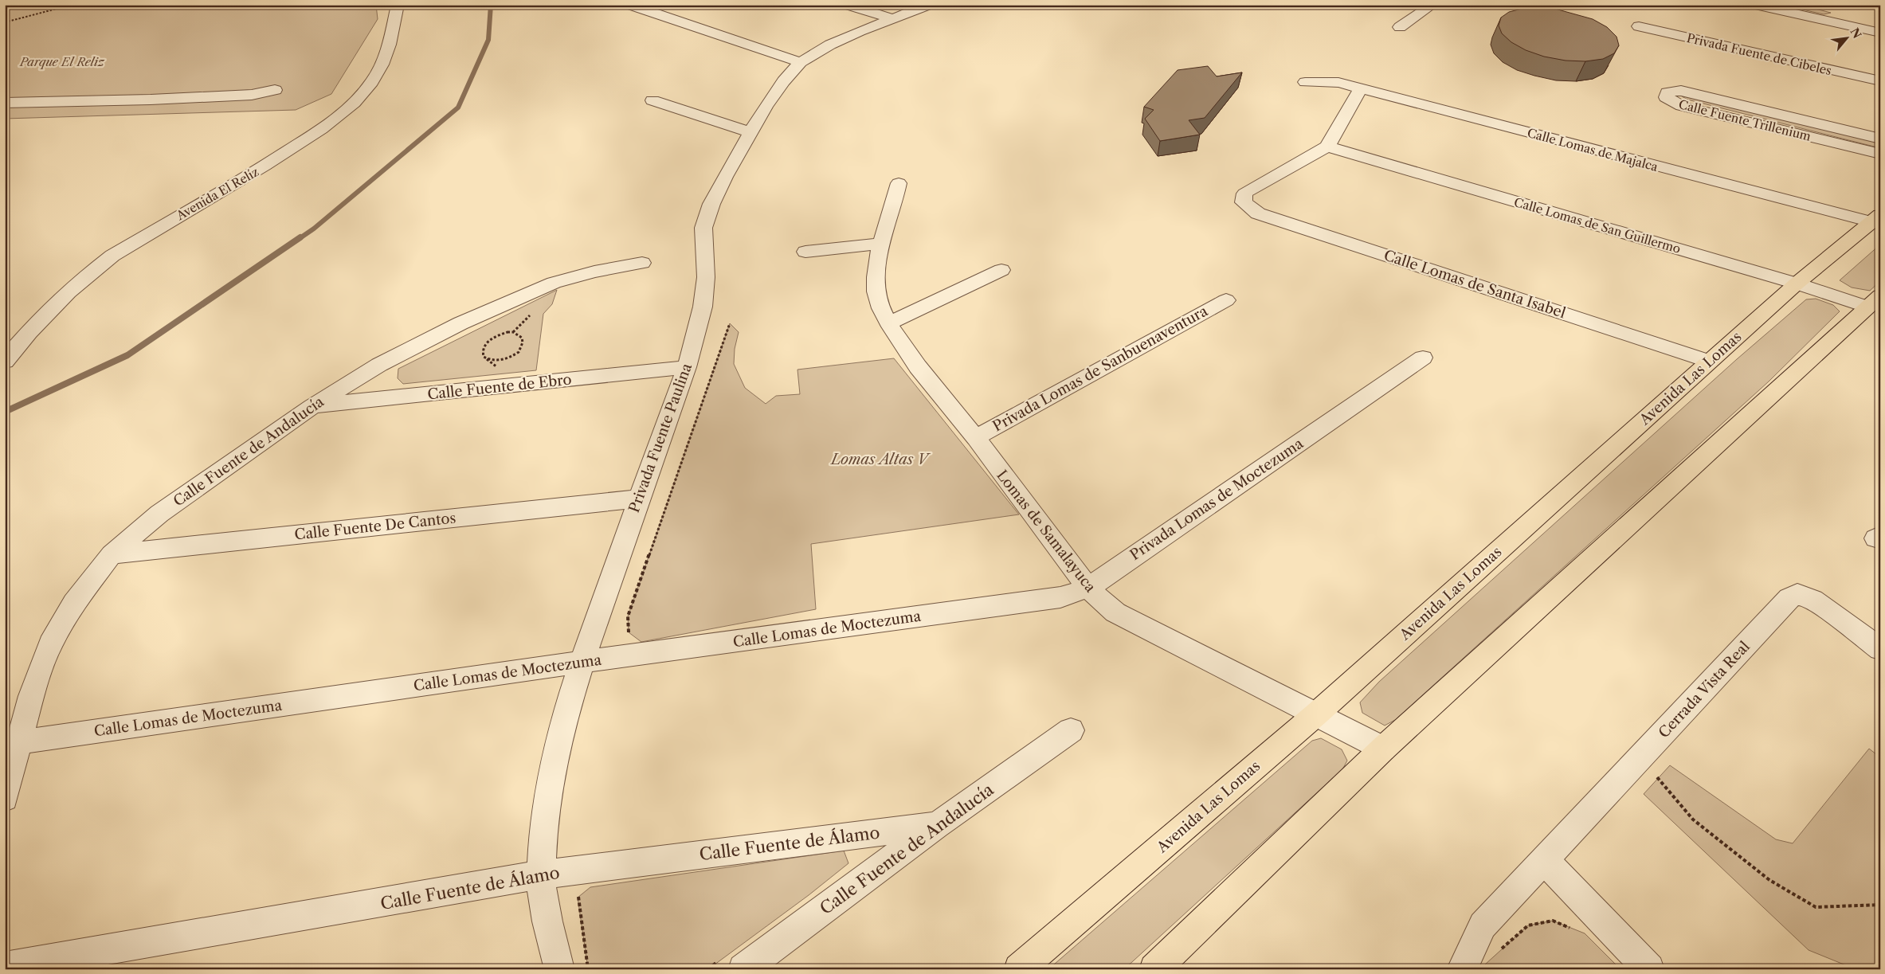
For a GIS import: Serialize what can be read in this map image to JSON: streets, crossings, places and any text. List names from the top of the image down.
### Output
{
  "streets": {
    "main road": ["Avenida Las Lomas"],
    "street": [
      "Privada Fuente de Cibeles",
      "Calle Fuente Trillenium",
      "Calle Lomas de Majalca",
      "Avenida El Relíz",
      "Calle Lomas de San Guillermo",
      "Calle Lomas de Santa Isabel",
      "Privada Lomas de Sanbuenaventura",
      "Calle Fuente de Ebro",
      "Privada Fuente Paulina",
      "Calle Fuente de Andalucía",
      "Privada Lomas de Moctezuma",
      "Calle Fuente De Cantos",
      "Lomas de Samalayuca",
      "Calle Lomas de Moctezuma",
      "Cerrada Vista Real",
      "Calle Fuente de Álamo"
    ]
  },
  "crossings": [
    ["Calle Lomas de Majalca", "Avenida Las Lomas"],
    ["Calle Lomas de San Guillermo", "Calle Lomas de Santa Isabel"],
    ["Calle Lomas de San Guillermo", "Avenida Las Lomas"],
    ["Calle Lomas de Santa Isabel", "Avenida Las Lomas"],
    ["Privada Lomas de Sanbuenaventura", "Lomas de Samalayuca"],
    ["Avenida Las Lomas", "Lomas de Samalayuca"],
    ["Calle Fuente de Ebro", "Privada Fuente Paulina"],
    ["Calle Fuente de Ebro", "Calle Fuente de Andalucía"],
    ["Privada Fuente Paulina", "Calle Fuente De Cantos"],
    ["Privada Fuente Paulina", "Calle Lomas de Moctezuma"],
    ["Privada Fuente Paulina", "Calle Fuente de Álamo"],
    ["Calle Fuente de Andalucía", "Calle Fuente De Cantos"],
    ["Calle Fuente de Andalucía", "Calle Lomas de Moctezuma"],
    ["Calle Fuente de Andalucía", "Calle Fuente de Álamo"],
    ["Privada Lomas de Moctezuma", "Lomas de Samalayuca"],
    ["Privada Lomas de Moctezuma", "Calle Lomas de Moctezuma"]
  ],
  "parks": ["Parque El Reliz", "Lomas Altas V"],
  "north": "top right"
}
